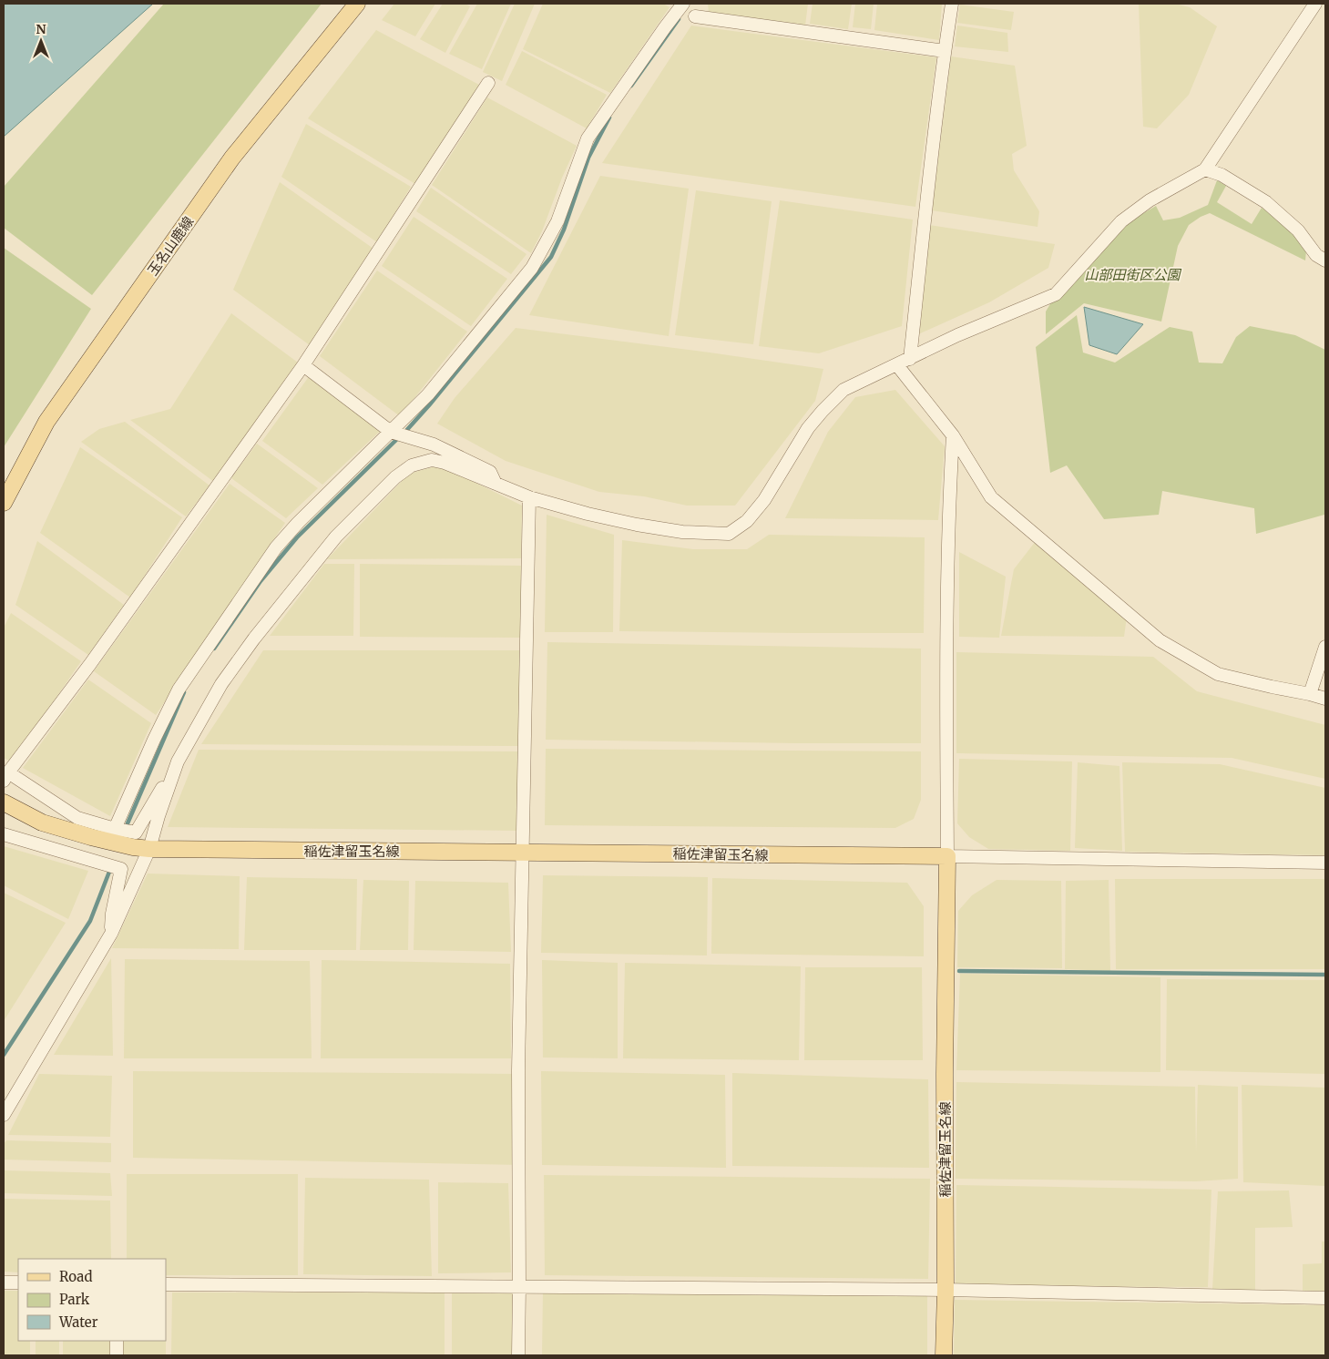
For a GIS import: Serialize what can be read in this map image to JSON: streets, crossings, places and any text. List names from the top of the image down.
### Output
{
  "streets": {
    "main road": ["玉名山鹿線", "稲佐津留玉名線"]
  },
  "parks": ["山部田街区公園"],
  "legend": ["Road", "Park", "Water"],
  "north": "top"
}
